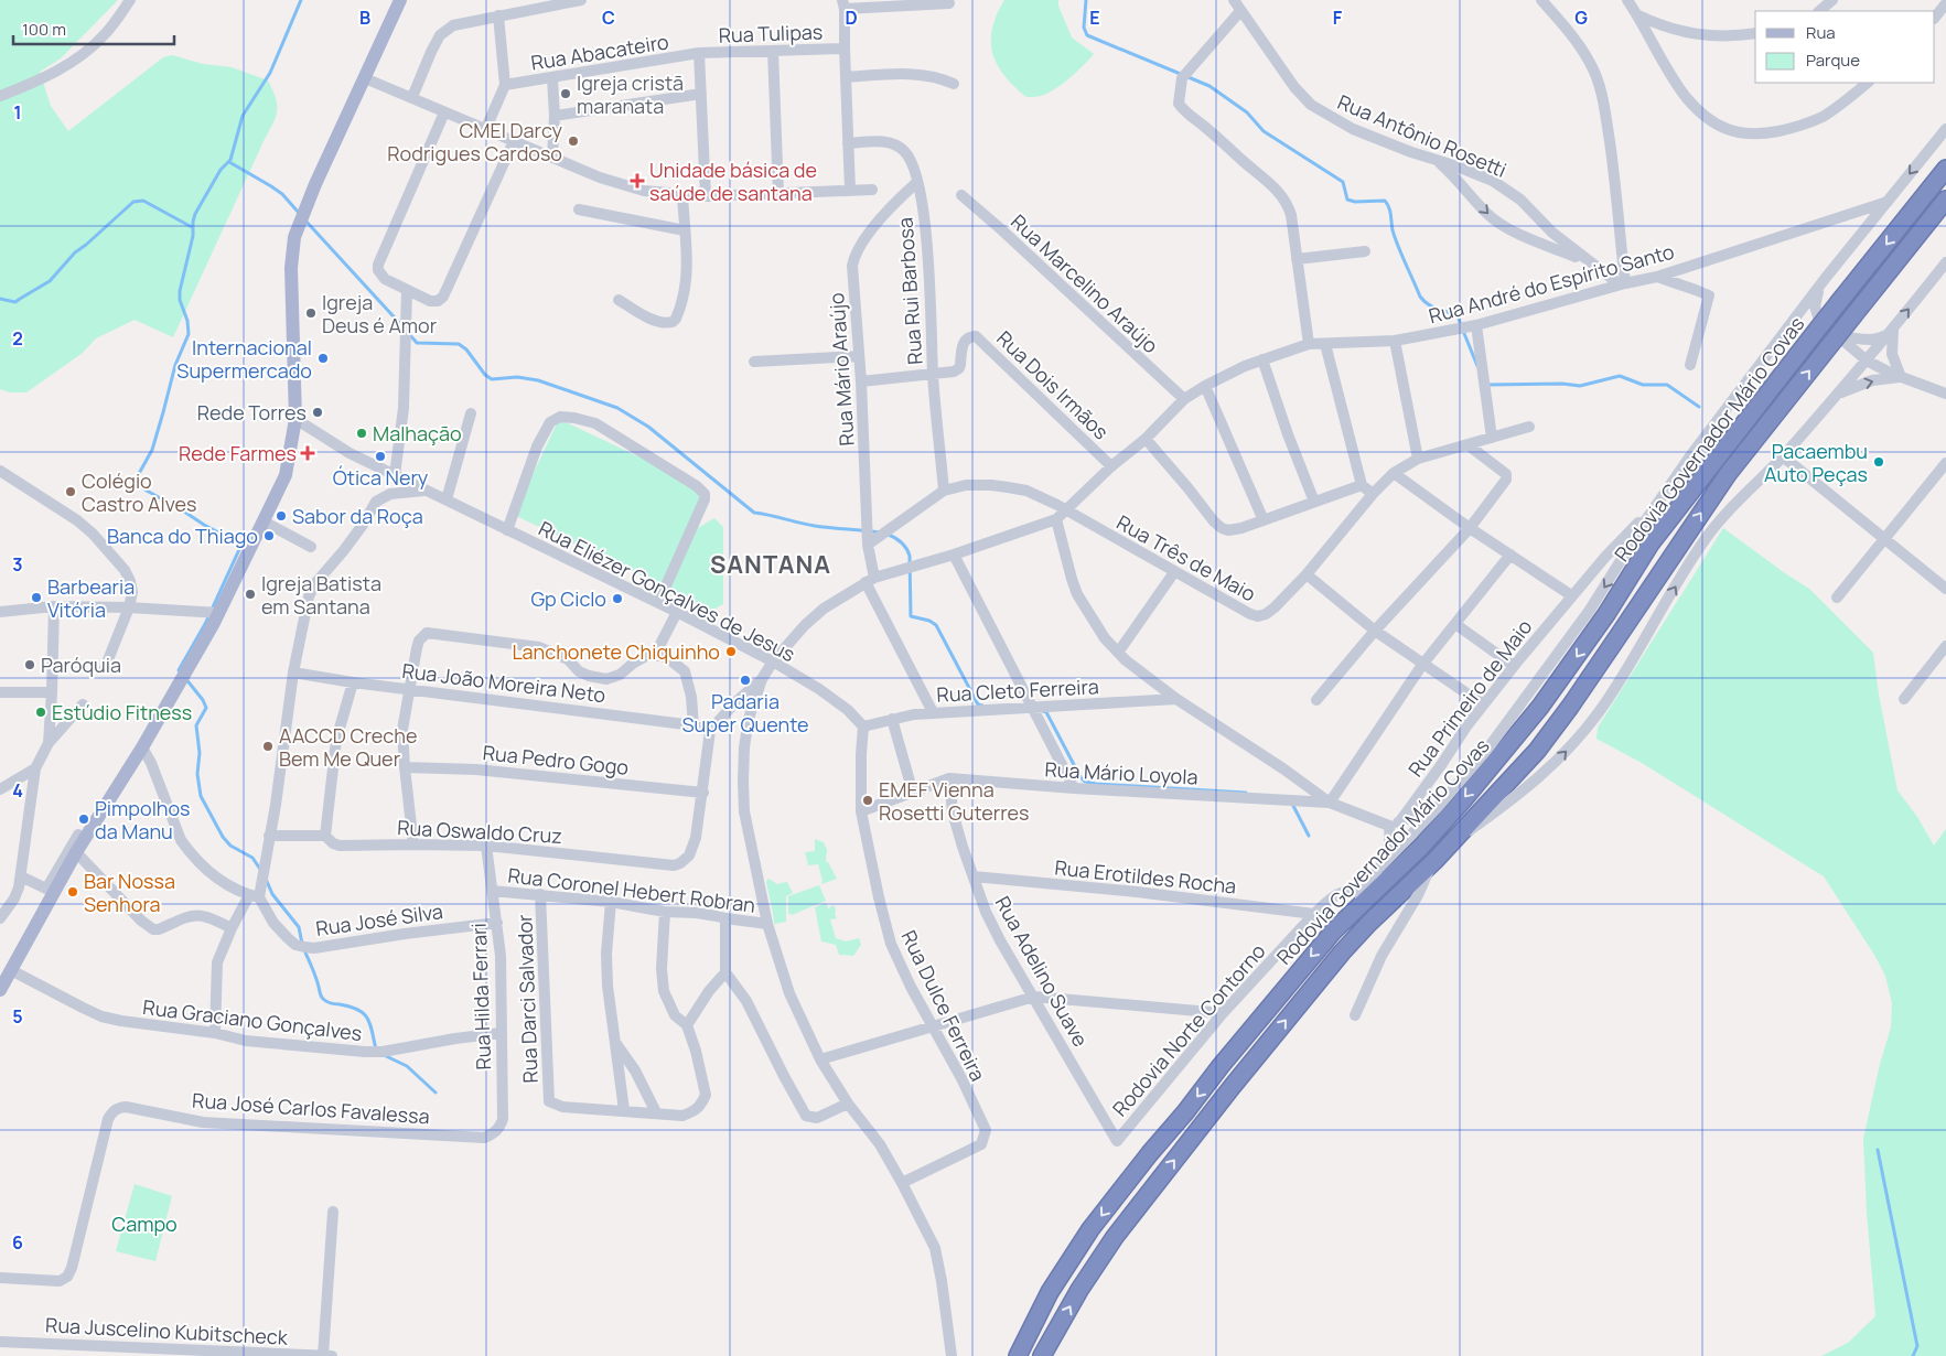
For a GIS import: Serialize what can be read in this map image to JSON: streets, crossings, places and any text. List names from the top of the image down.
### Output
{
  "streets": {
    "highway": ["Rodovia Governador Mário Covas"],
    "street": [
      "Rua Tulipas",
      "Rua Abacateiro",
      "Rua Antônio Rosetti",
      "Rua Marcelino Araújo",
      "Rua André do Espírito Santo",
      "Rua Rui Barbosa",
      "Rua Mário Araújo",
      "Rua Dois Irmãos",
      "Rua Três de Maio",
      "Rua Eliézer Gonçalves de Jesus",
      "Rua João Moreira Neto",
      "Rua Cleto Ferreira",
      "Rua Primeiro de Maio",
      "Rua Pedro Gogo",
      "Rua Mário Loyola",
      "Rua Oswaldo Cruz",
      "Rua Erotildes Rocha",
      "Rua Coronel Hebert Robran",
      "Rua José Silva",
      "Rua Adelino Suave",
      "Rua Hilda Ferrari",
      "Rua Darci Salvador",
      "Rua Dulce Ferreira",
      "Rua Graciano Gonçalves",
      "Rodovia Norte Contorno",
      "Rua José Carlos Favalessa",
      "Rua Juscelino Kubitscheck"
    ]
  },
  "crossings": [
    ["Rua Tulipas", "Rua Abacateiro"],
    ["Rua Antônio Rosetti", "Rua André do Espírito Santo"],
    ["Rua Marcelino Araújo", "Rua André do Espírito Santo"],
    ["Rua André do Espírito Santo", "Rua Mário Araújo"],
    ["Rua André do Espírito Santo", "Rua Dois Irmãos"],
    ["Rua André do Espírito Santo", "Rua Três de Maio"],
    ["Rua André do Espírito Santo", "Rua Eliézer Gonçalves de Jesus"],
    ["Rua André do Espírito Santo", "Rua Coronel Hebert Robran"],
    ["Rua André do Espírito Santo", "Rua Dulce Ferreira"],
    ["Rua Rui Barbosa", "Rua Mário Araújo"],
    ["Rua Rui Barbosa", "Rua Dois Irmãos"],
    ["Rua Rui Barbosa", "Rua Três de Maio"],
    ["Rua Mário Araújo", "Rua Dois Irmãos"],
    ["Rua Mário Araújo", "Rua Cleto Ferreira"],
    ["Rua Eliézer Gonçalves de Jesus", "Rua Cleto Ferreira"],
    ["Rua Eliézer Gonçalves de Jesus", "Rua Dulce Ferreira"],
    ["Rua Cleto Ferreira", "Rua Dulce Ferreira"],
    ["Rua Pedro Gogo", "Rua Oswaldo Cruz"],
    ["Rua Mário Loyola", "Rua Adelino Suave"],
    ["Rua Mário Loyola", "Rua Dulce Ferreira"],
    ["Rua Oswaldo Cruz", "Rua Hilda Ferrari"],
    ["Rua Erotildes Rocha", "Rua Adelino Suave"],
    ["Rua Erotildes Rocha", "Rodovia Norte Contorno"],
    ["Rua Coronel Hebert Robran", "Rua Hilda Ferrari"],
    ["Rua Coronel Hebert Robran", "Rua Darci Salvador"],
    ["Rua José Silva", "Rua Hilda Ferrari"],
    ["Rua Adelino Suave", "Rodovia Norte Contorno"],
    ["Rua Hilda Ferrari", "Rua Graciano Gonçalves"],
    ["Rua Hilda Ferrari", "Rua José Carlos Favalessa"]
  ],
  "districts": ["SANTANA"],
  "parks": ["Campo"],
  "places": {
    "other": [
      "Igreja cristã maranata",
      "CMEI Darcy Rodrigues Cardoso",
      "Igreja Deus é Amor",
      "Internacional Supermercado",
      "Rede Torres",
      "Malhação",
      "Ótica Nery",
      "Pacaembu Auto Peças",
      "Colégio Castro Alves",
      "Sabor da Roça",
      "Banca do Thiago",
      "Igreja Batista em Santana",
      "Barbearia Vitória",
      "Gp Ciclo",
      "Lanchonete Chiquinho",
      "Paróquia",
      "Padaria Super Quente",
      "Estúdio Fitness",
      "AACCD Creche Bem Me Quer",
      "EMEF Vienna Rosetti Guterres",
      "Pimpolhos da Manu",
      "Bar Nossa Senhora"
    ],
    "health": ["Unidade básica de saúde de santana", "Rede Farmes"]
  },
  "legend": ["Rua", "Parque"],
  "scale_bar": "100 m",
  "grid": {
    "columns": [
      "B",
      "C",
      "D",
      "E",
      "F",
      "G"
    ],
    "rows": [
      "1",
      "2",
      "3",
      "4",
      "5",
      "6"
    ]
  }
}
